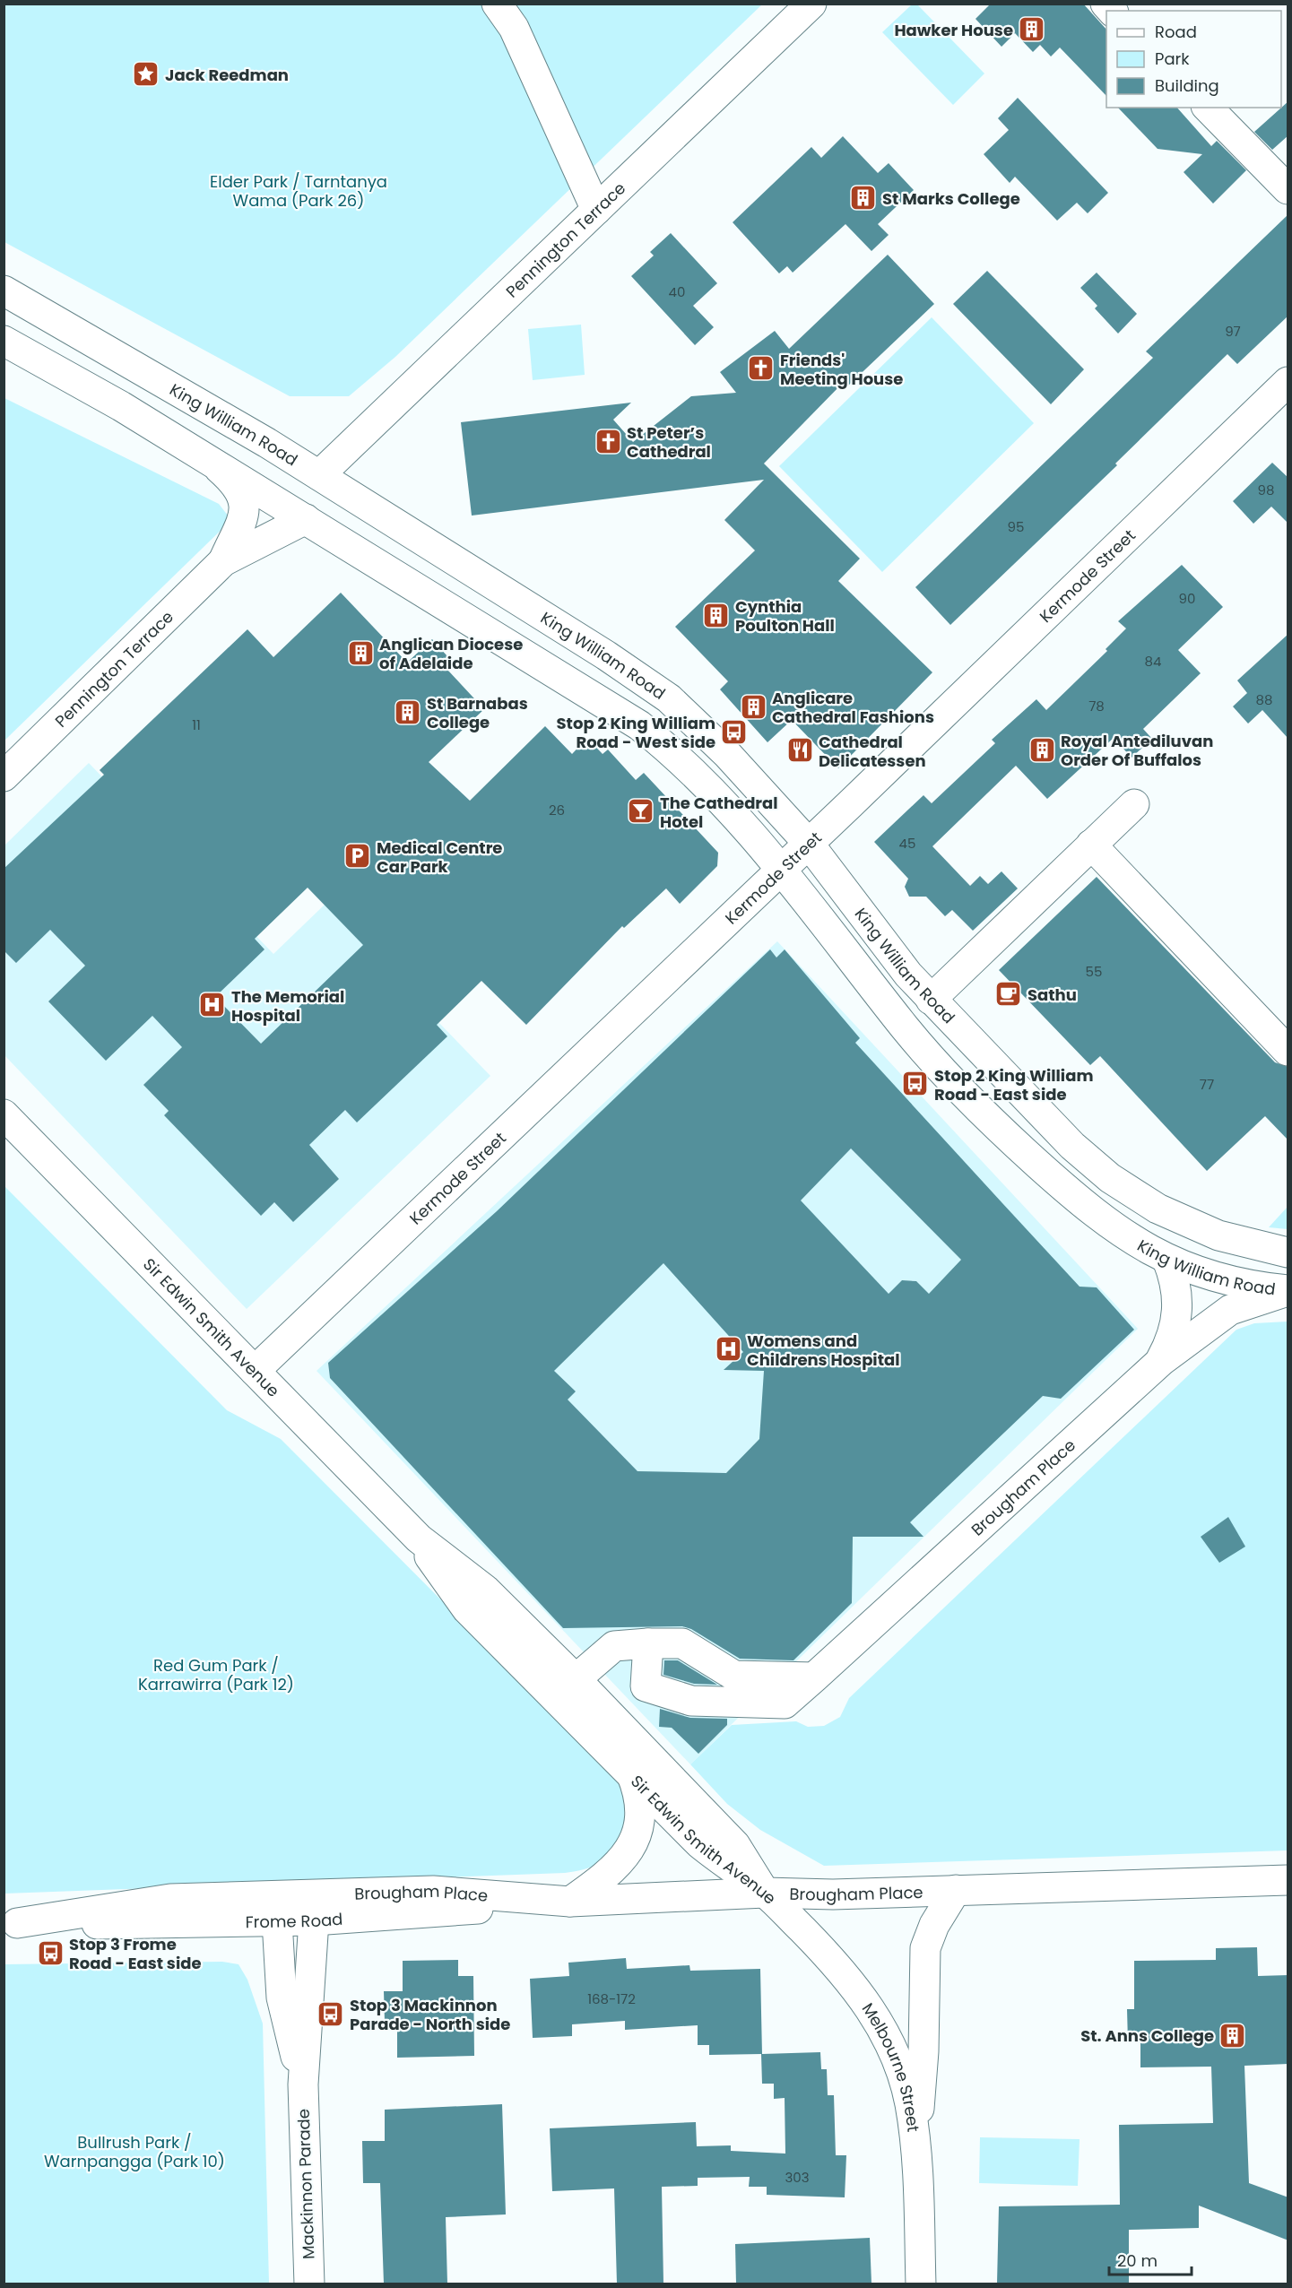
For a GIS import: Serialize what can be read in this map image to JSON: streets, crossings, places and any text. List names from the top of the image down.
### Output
{
  "streets": {
    "main road": [
      "Pennington Terrace",
      "King William Road",
      "Kermode Street",
      "Sir Edwin Smith Avenue",
      "Brougham Place",
      "Frome Road",
      "Melbourne Street",
      "Mackinnon Parade"
    ]
  },
  "crossings": [
    ["Pennington Terrace", "King William Road"],
    ["King William Road", "Kermode Street"],
    ["King William Road", "Brougham Place"],
    ["Kermode Street", "Sir Edwin Smith Avenue"],
    ["Sir Edwin Smith Avenue", "Brougham Place"],
    ["Sir Edwin Smith Avenue", "Melbourne Street"],
    ["Brougham Place", "Frome Road"],
    ["Brougham Place", "Melbourne Street"],
    ["Frome Road", "Mackinnon Parade"]
  ],
  "parks": ["Elder Park / Tarntanya Wama (Park 26)", "Red Gum Park / Karrawirra (Park 12)", "Bullrush Park / Warnpangga (Park 10)"],
  "places": {
    "building": [
      "Hawker House",
      "St Marks College",
      "Cynthia Poulton Hall",
      "Anglican Diocese of Adelaide",
      "Anglicare Cathedral Fashions",
      "St Barnabas College",
      "Royal Antediluvan Order Of Buffalos",
      "St. Anns College"
    ],
    "place": ["Jack Reedman"],
    "church": ["Friends' Meeting House", "St Peter’s Cathedral"],
    "bus stop": [
      "Stop 2 King William Road - West side",
      "Stop 2 King William Road - East side",
      "Stop 3 Frome Road - East side",
      "Stop 3 Mackinnon Parade - North side"
    ],
    "restaurant": ["Cathedral Delicatessen"],
    "bar": ["The Cathedral Hotel"],
    "parking": ["Medical Centre Car Park"],
    "cafe": ["Sathu"],
    "hospital": ["The Memorial Hospital", "Womens and Childrens Hospital"]
  },
  "house_numbers": [
    "40",
    "97",
    "98",
    "95",
    "90",
    "84",
    "88",
    "78",
    "11",
    "26",
    "45",
    "55",
    "77",
    "168-172",
    "303"
  ],
  "legend": ["Road", "Park", "Building"],
  "scale_bar": "20 m"
}
